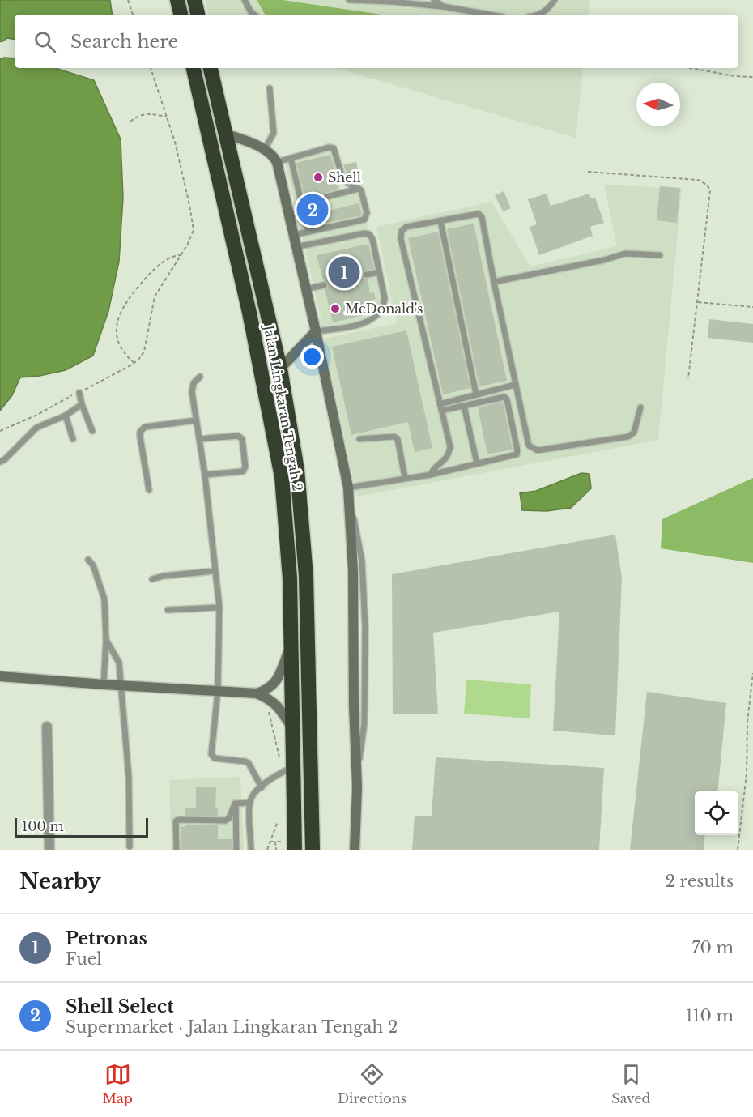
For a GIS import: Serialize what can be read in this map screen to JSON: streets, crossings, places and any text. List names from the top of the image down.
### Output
{
  "streets": {
    "highway": ["Jalan Lingkaran Tengah 2"]
  },
  "places": ["Shell", "McDonald's"],
  "scale_bar": "100 m",
  "north": "left",
  "page": {
    "search": "Search here",
    "pins": ["2", "1"],
    "scale": "100 m",
    "heading": ["Nearby", "2 results"],
    "list": [
      {
        "mark": "1",
        "name": "Petronas",
        "note": "Fuel",
        "value": "70 m"
      },
      {
        "mark": "2",
        "name": "Shell Select",
        "note": "Supermarket · Jalan Lingkaran Tengah 2",
        "value": "110 m"
      }
    ],
    "nav": ["Map", "Directions", "Saved"]
  }
}
